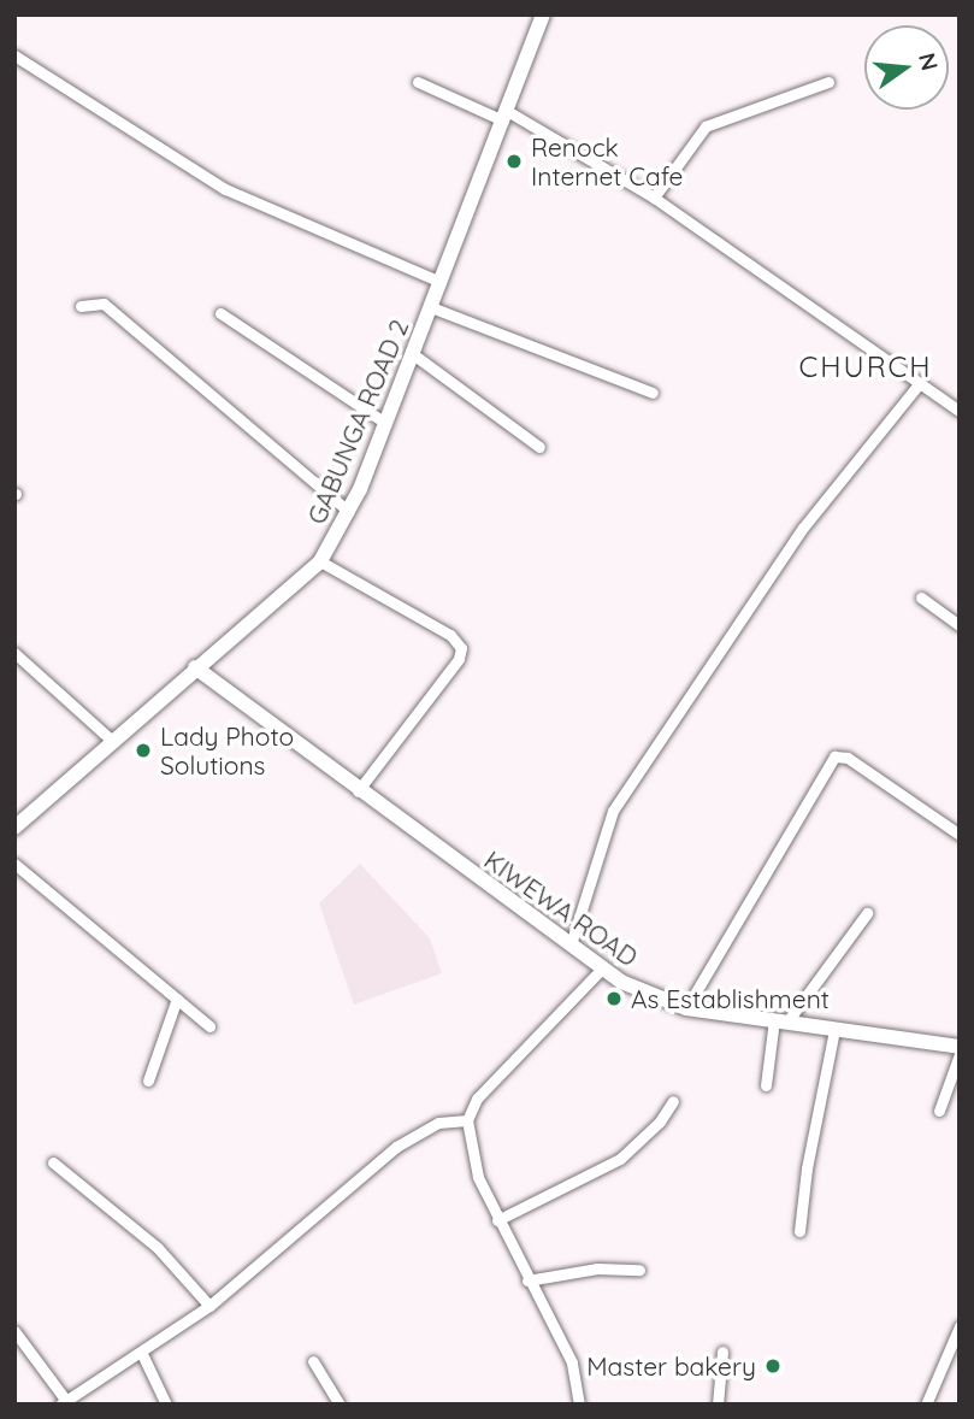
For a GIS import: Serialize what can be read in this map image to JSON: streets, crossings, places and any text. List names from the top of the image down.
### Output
{
  "streets": {
    "street": ["GABUNGA ROAD 2", "KIWEWA ROAD"]
  },
  "crossings": [
    ["GABUNGA ROAD 2", "KIWEWA ROAD"]
  ],
  "districts": ["CHURCH"],
  "places": [
    "Renock Internet Cafe",
    "Lady Photo Solutions",
    "As Establishment",
    "Master bakery"
  ],
  "north": "right"
}
